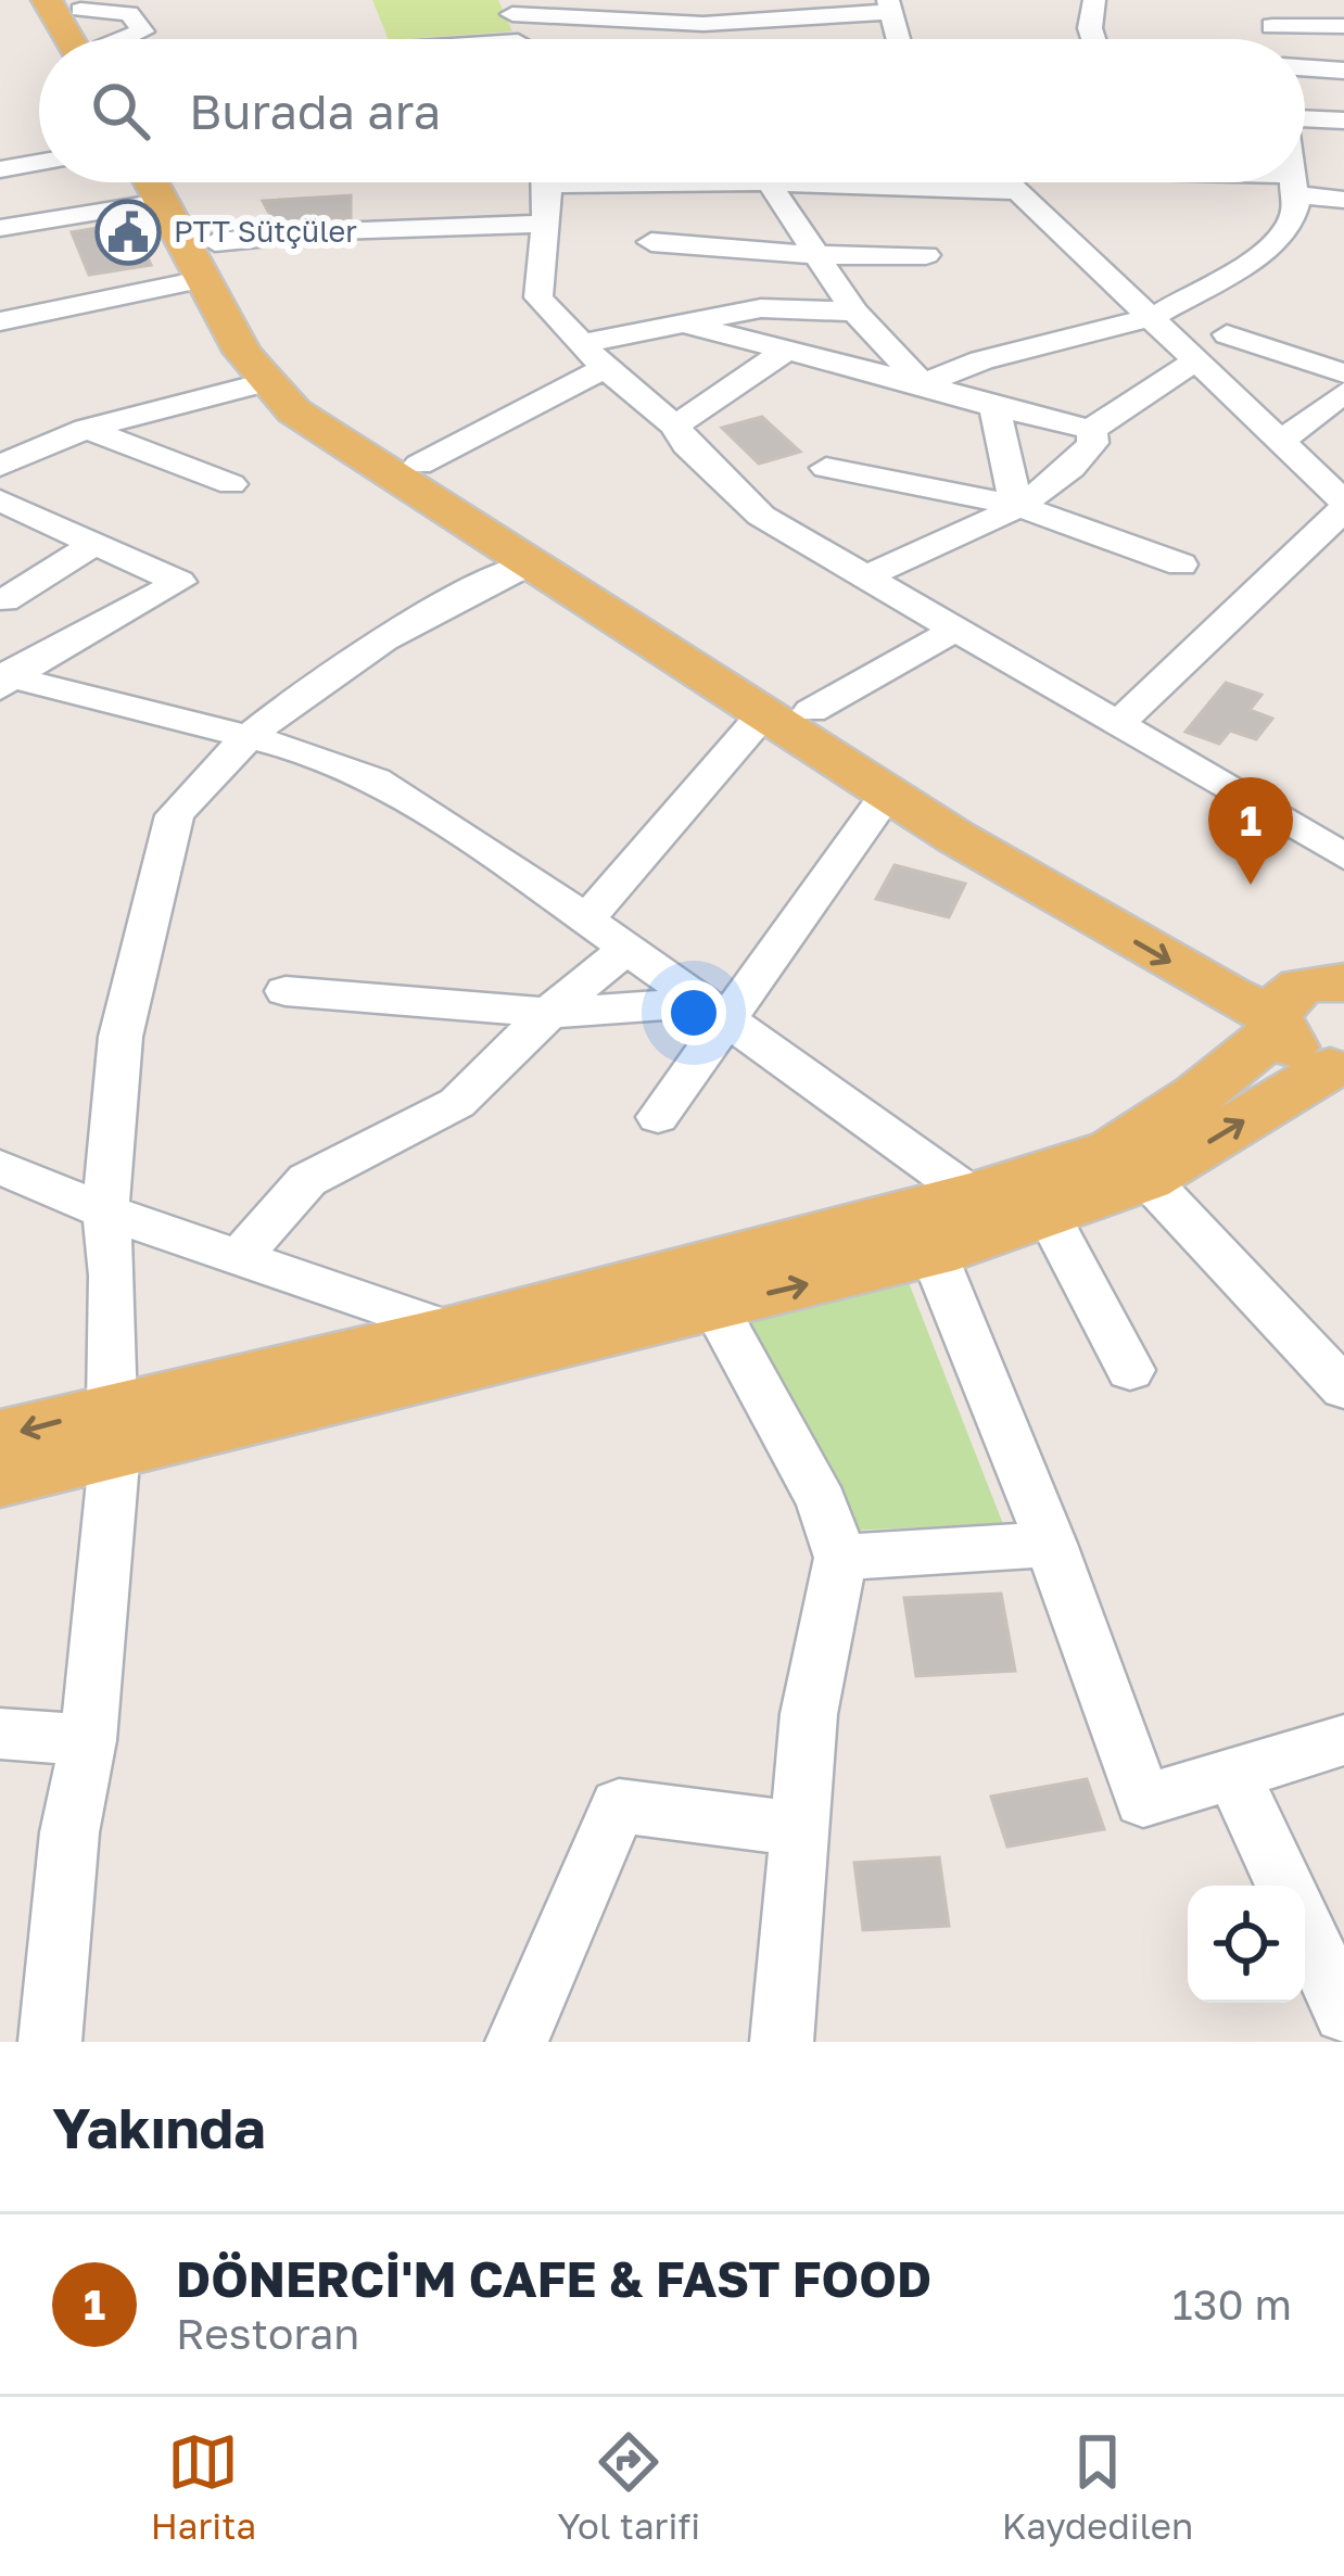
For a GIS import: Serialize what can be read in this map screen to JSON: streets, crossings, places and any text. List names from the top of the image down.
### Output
{
  "places": {
    "public building": ["PTT Sütçüler"]
  },
  "page": {
    "search": "Burada ara",
    "pins": "1",
    "heading": "Yakında",
    "list": [
      {
        "mark": "1",
        "name": "DÖNERCİ'M CAFE & FAST FOOD",
        "note": "Restoran",
        "value": "130 m"
      }
    ],
    "nav": ["Harita", "Yol tarifi", "Kaydedilen"]
  }
}
